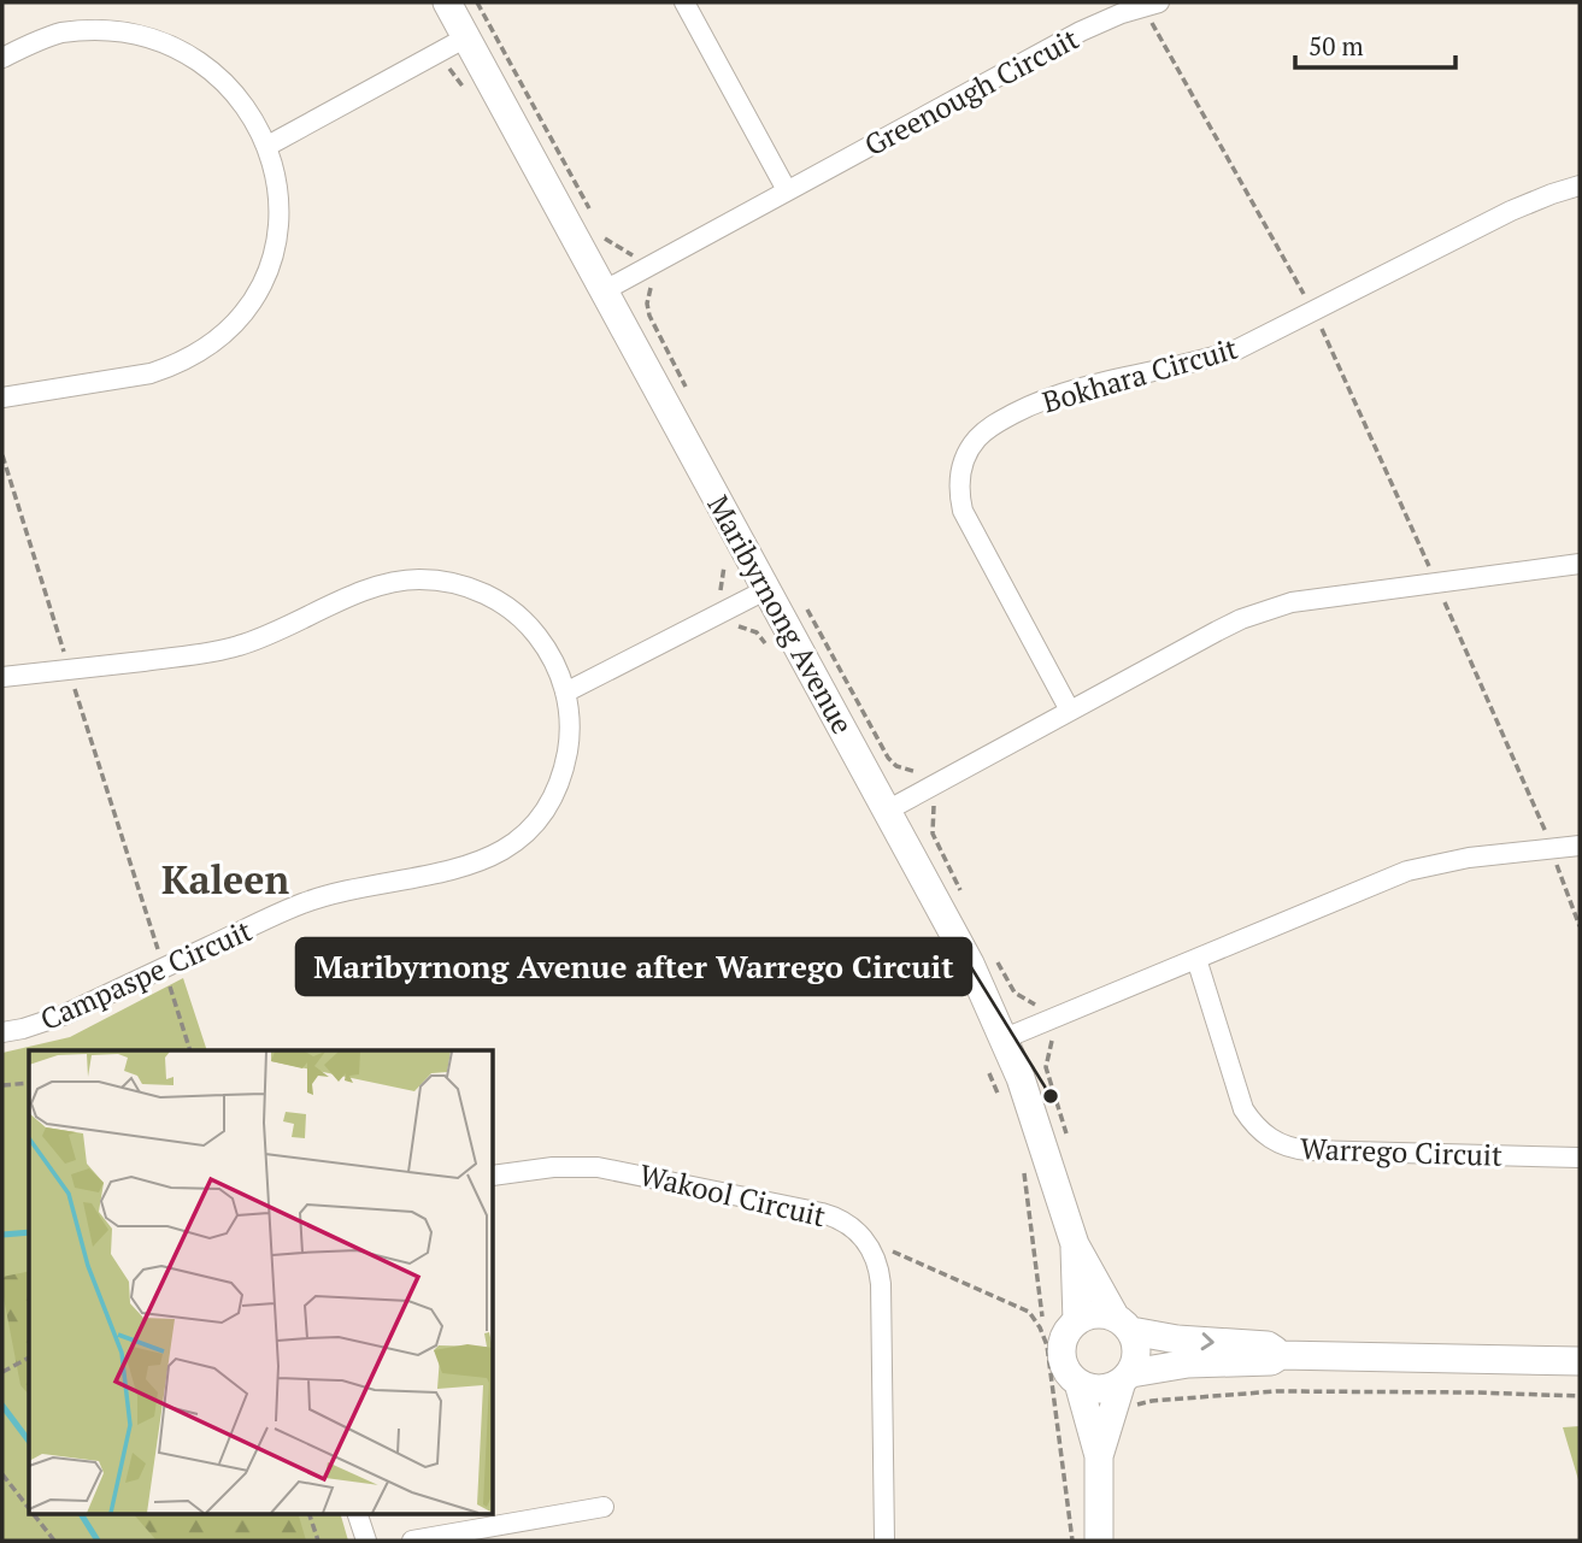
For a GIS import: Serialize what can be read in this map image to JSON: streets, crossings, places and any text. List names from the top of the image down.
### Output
{
  "streets": {
    "street": [
      "Greenough Circuit",
      "Bokhara Circuit",
      "Maribyrnong Avenue",
      "Campaspe Circuit",
      "Warrego Circuit",
      "Wakool Circuit"
    ]
  },
  "crossings": [
    ["Greenough Circuit", "Maribyrnong Avenue"]
  ],
  "districts": ["Kaleen"],
  "places": ["Maribyrnong Avenue after Warrego Circuit"],
  "scale_bar": "50 m"
}
